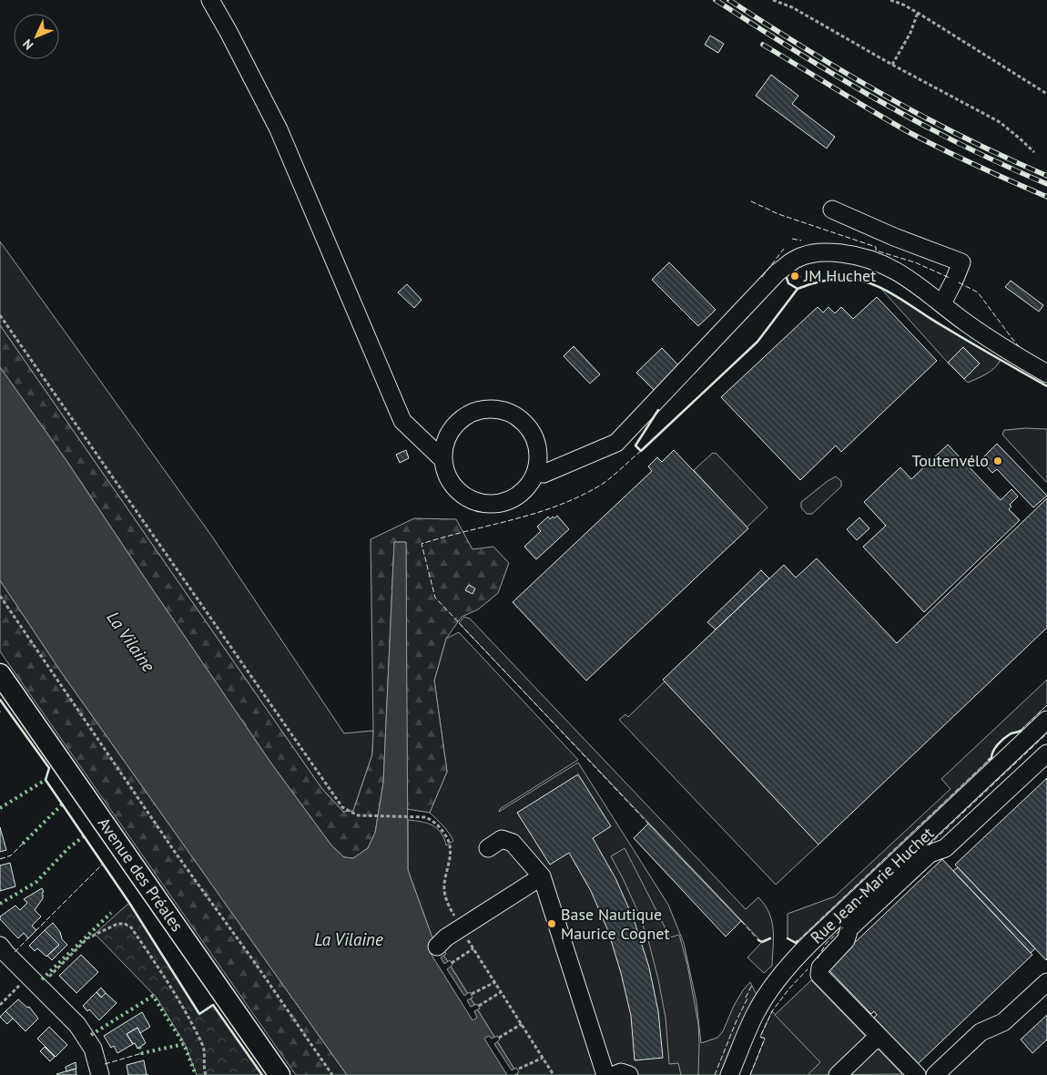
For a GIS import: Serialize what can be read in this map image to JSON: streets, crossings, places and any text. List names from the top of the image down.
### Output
{
  "streets": {
    "main road": ["Avenue des Préales"],
    "street": ["Rue Jean-Marie Huchet"]
  },
  "water": ["La Vilaine"],
  "places": ["JM Huchet", "Toutenvélo", "Base Nautique Maurice Cognet"],
  "north": "bottom left"
}
